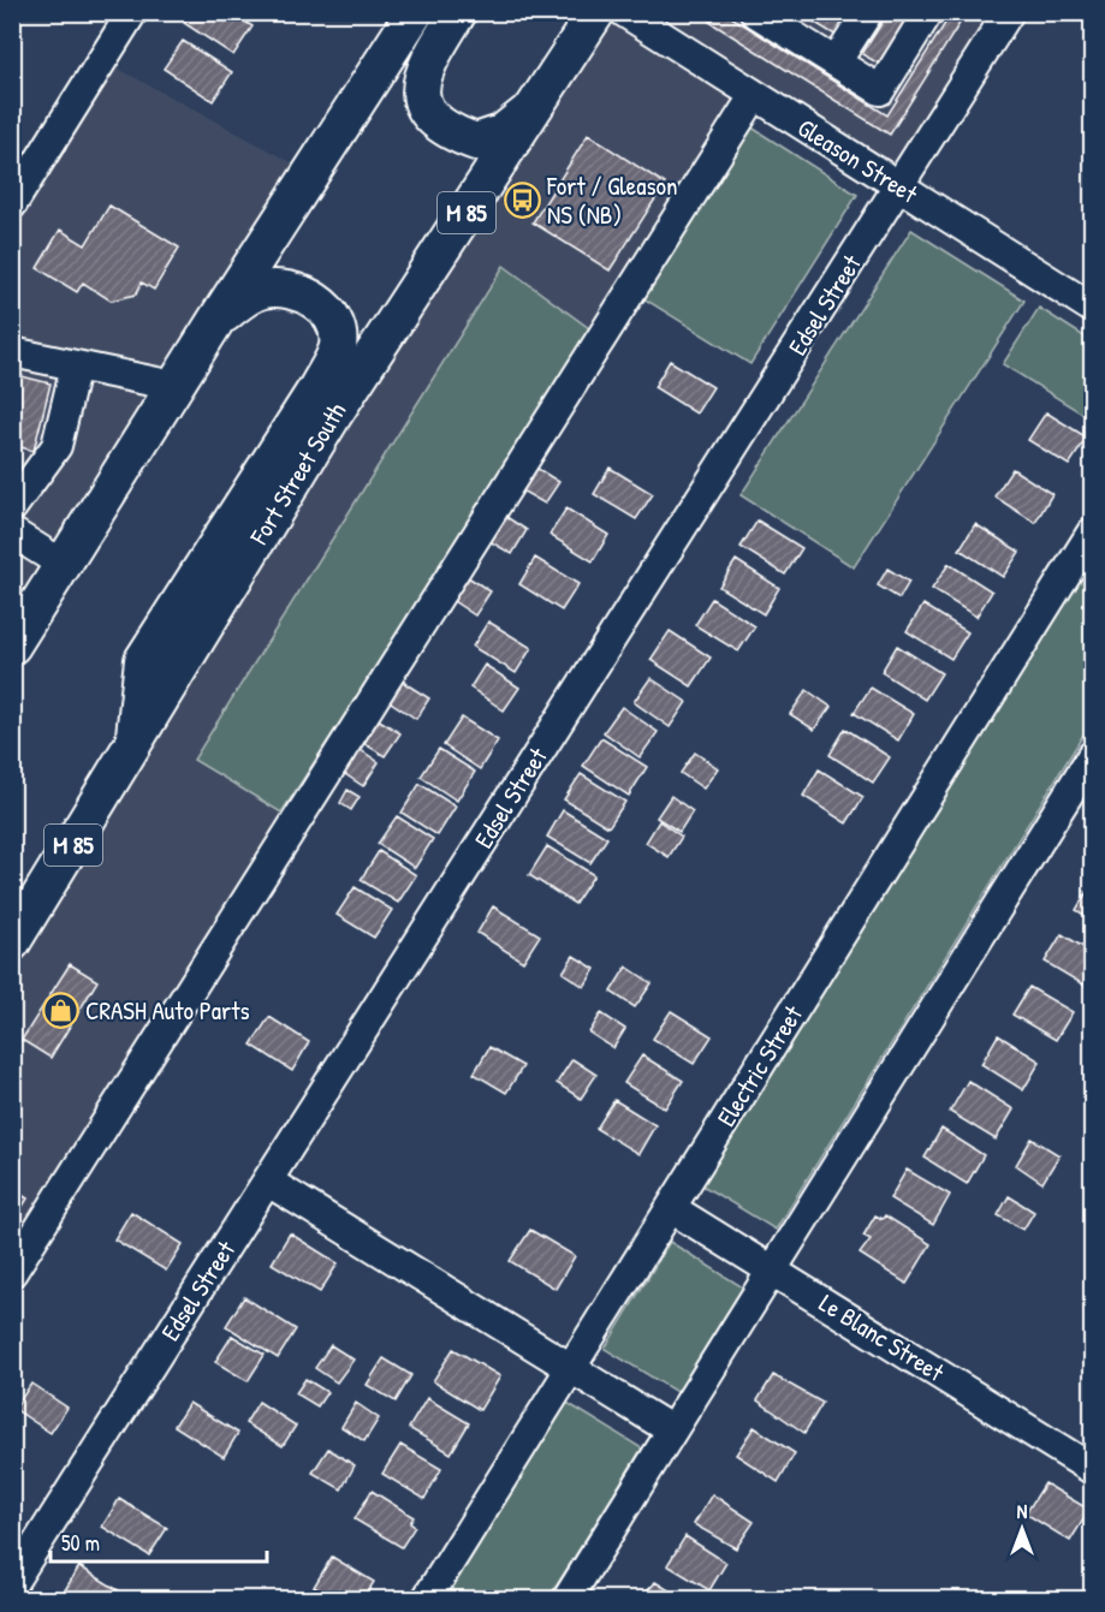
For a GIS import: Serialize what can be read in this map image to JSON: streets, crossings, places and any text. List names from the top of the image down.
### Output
{
  "streets": {
    "main road": ["M 85", "Fort Street South"],
    "street": [
      "Gleason Street",
      "Edsel Street",
      "Electric Street",
      "Le Blanc Street"
    ]
  },
  "crossings": [
    ["Gleason Street", "Edsel Street"],
    ["Electric Street", "Le Blanc Street"]
  ],
  "places": {
    "bus stop": ["Fort / Gleason NS (NB)"],
    "shop": ["CRASH Auto Parts"]
  },
  "scale_bar": "50 m",
  "north": "top"
}
